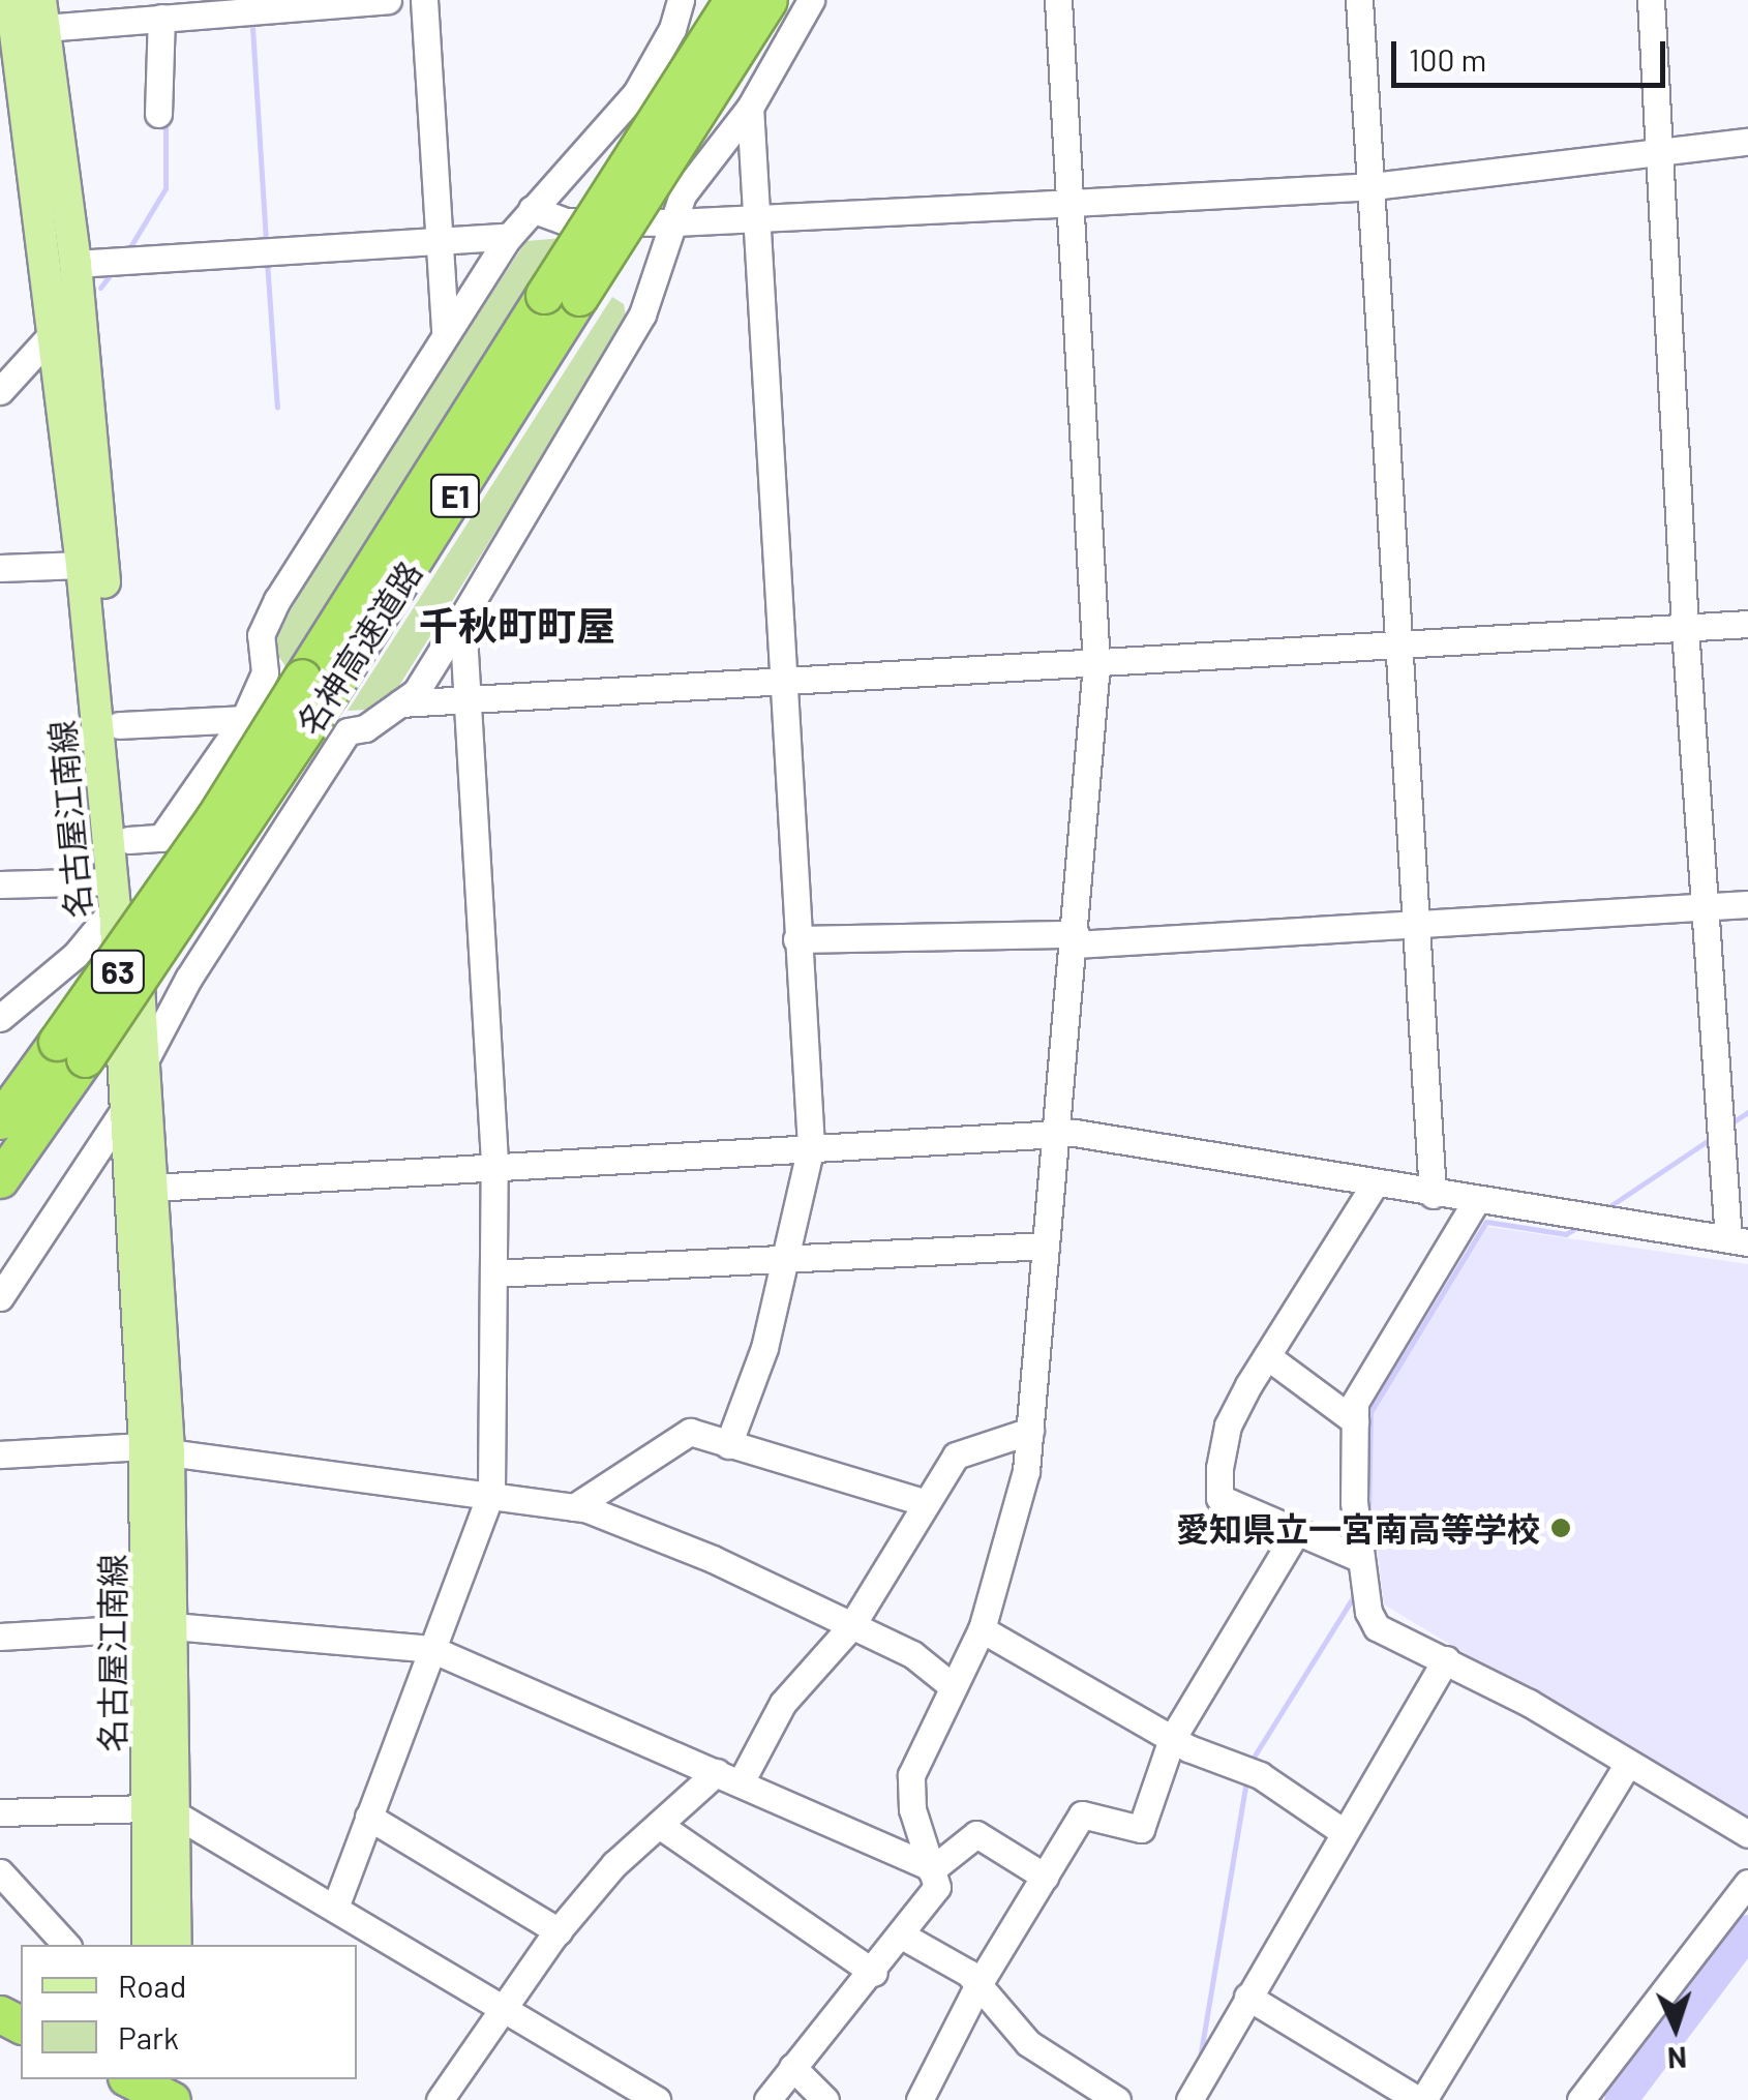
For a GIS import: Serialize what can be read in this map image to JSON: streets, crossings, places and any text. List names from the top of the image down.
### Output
{
  "streets": {
    "highway": ["E1", "名神高速道路"],
    "main road": ["名古屋江南線", "63"]
  },
  "districts": ["千秋町町屋"],
  "places": ["愛知県立一宮南高等学校"],
  "legend": ["Road", "Park"],
  "scale_bar": "100 m",
  "north": "bottom"
}
